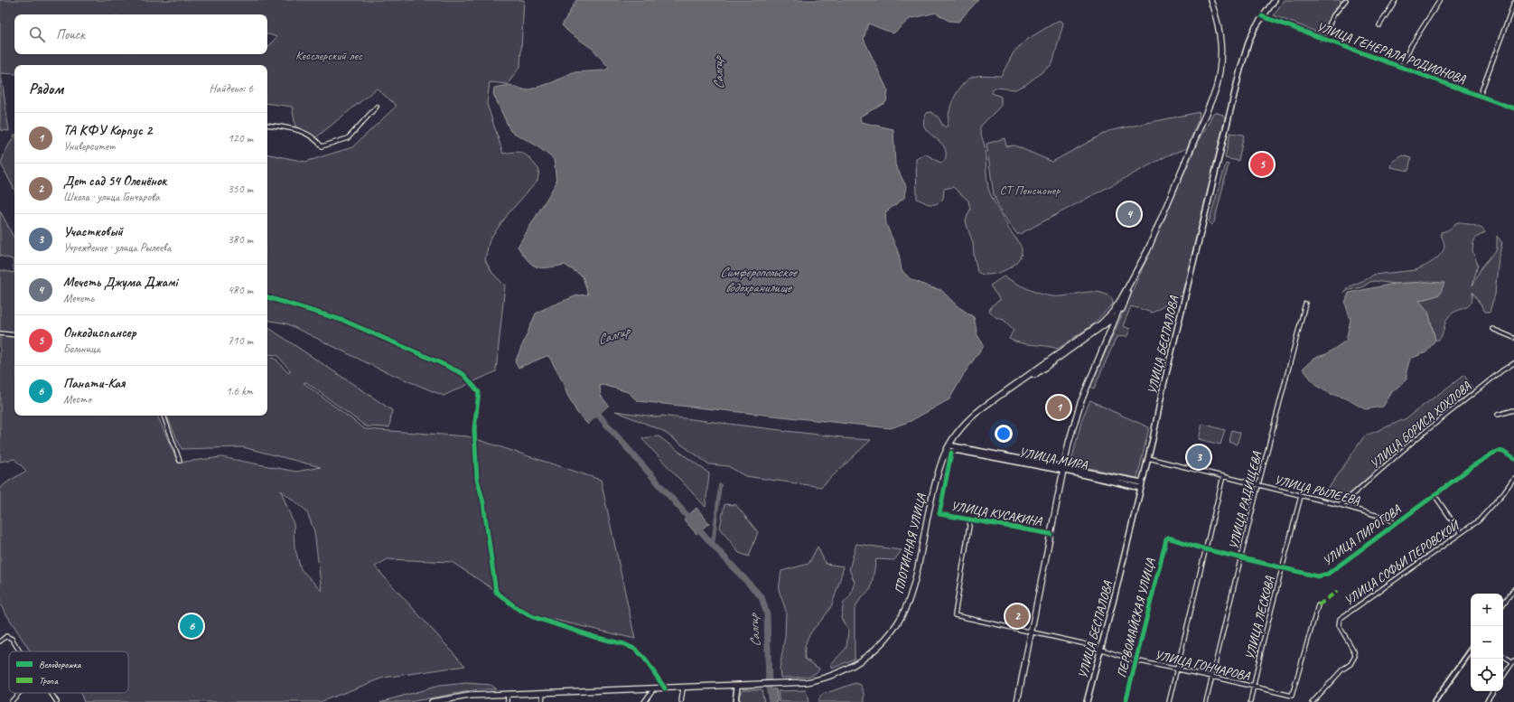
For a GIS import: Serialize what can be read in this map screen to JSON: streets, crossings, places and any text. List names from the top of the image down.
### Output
{
  "streets": {
    "main road": ["УЛИЦА БЕСПАЛОВА", "УЛИЦА МИРА", "ПЛОТИННАЯ УЛИЦА"],
    "street": [
      "УЛИЦА ГЕНЕРАЛА РОДИОНОВА",
      "УЛИЦА БОРИСА ХОХЛОВА",
      "УЛИЦА РЫЛЕЕВА",
      "УЛИЦА РАДИЩЕВА",
      "УЛИЦА КУСАКИНА",
      "УЛИЦА ПИРОГОВА",
      "УЛИЦА СОФЬИ ПЕРОВСКОЙ",
      "ПЕРВОМАЙСКАЯ УЛИЦА",
      "УЛИЦА ЛЕСКОВА",
      "УЛИЦА ГОНЧАРОВА"
    ]
  },
  "crossings": [
    ["УЛИЦА ГЕНЕРАЛА РОДИОНОВА", "УЛИЦА БЕСПАЛОВА"],
    ["УЛИЦА БЕСПАЛОВА", "УЛИЦА МИРА"],
    ["УЛИЦА БЕСПАЛОВА", "УЛИЦА РЫЛЕЕВА"],
    ["УЛИЦА БЕСПАЛОВА", "УЛИЦА ГОНЧАРОВА"],
    ["УЛИЦА БОРИСА ХОХЛОВА", "УЛИЦА РЫЛЕЕВА"],
    ["УЛИЦА МИРА", "ПЛОТИННАЯ УЛИЦА"],
    ["УЛИЦА РЫЛЕЕВА", "УЛИЦА РАДИЩЕВА"],
    ["УЛИЦА РЫЛЕЕВА", "УЛИЦА ПИРОГОВА"],
    ["УЛИЦА РЫЛЕЕВА", "УЛИЦА ЛЕСКОВА"],
    ["УЛИЦА РАДИЩЕВА", "УЛИЦА ПИРОГОВА"],
    ["УЛИЦА РАДИЩЕВА", "УЛИЦА ГОНЧАРОВА"],
    ["УЛИЦА КУСАКИНА", "ПЛОТИННАЯ УЛИЦА"],
    ["УЛИЦА КУСАКИНА", "УЛИЦА ГОНЧАРОВА"],
    ["УЛИЦА ПИРОГОВА", "ПЕРВОМАЙСКАЯ УЛИЦА"],
    ["УЛИЦА ПИРОГОВА", "УЛИЦА ЛЕСКОВА"],
    ["ПЕРВОМАЙСКАЯ УЛИЦА", "УЛИЦА ГОНЧАРОВА"],
    ["УЛИЦА ЛЕСКОВА", "УЛИЦА ГОНЧАРОВА"]
  ],
  "water": ["Салгир", "Симферопольское водохранилище"],
  "parks": ["Кесслерский лес", "СТ Пенсионер"],
  "legend": ["Велодорожка", "Тропа"],
  "page": {
    "search": "Поиск",
    "heading": ["Рядом", "Найдено: 6"],
    "list": [
      {
        "mark": "1",
        "name": "ТА КФУ Корпус 2",
        "note": "Университет",
        "value": "120 m"
      },
      {
        "mark": "2",
        "name": "Дет сад 54 Оленёнок",
        "note": "Школа · улица Гончарова",
        "value": "350 m"
      },
      {
        "mark": "3",
        "name": "Участковый",
        "note": "Учреждение · улица Рылеева",
        "value": "380 m"
      },
      {
        "mark": "4",
        "name": "Мечеть Джума Джамі",
        "note": "Мечеть",
        "value": "480 m"
      },
      {
        "mark": "5",
        "name": "Онкодиспансер",
        "note": "Больница",
        "value": "710 m"
      },
      {
        "mark": "6",
        "name": "Панати-Кая",
        "note": "Место",
        "value": "1.6 km"
      }
    ],
    "pins": [
      "5",
      "4",
      "1",
      "3",
      "2",
      "6"
    ],
    "map_buttons": ["+", "−"]
  }
}
